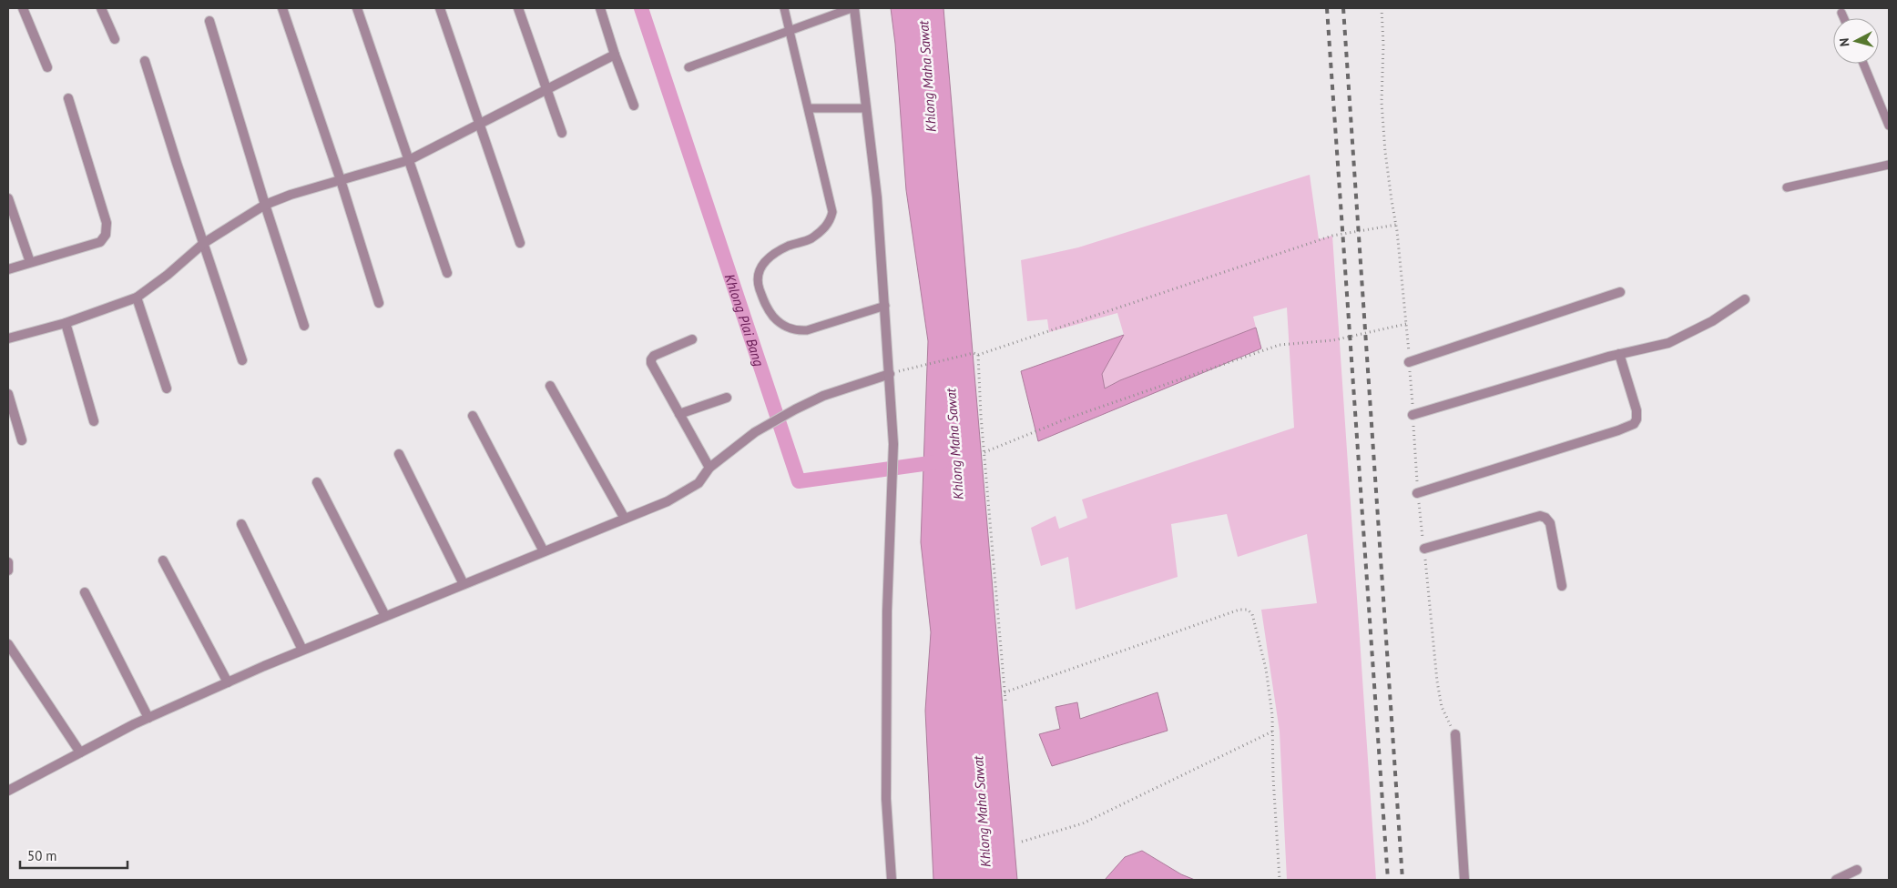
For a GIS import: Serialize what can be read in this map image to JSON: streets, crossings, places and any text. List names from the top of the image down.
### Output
{
  "water": ["Khlong Maha Sawat", "Khlong Plai Bang"],
  "scale_bar": "50 m",
  "north": "left"
}
